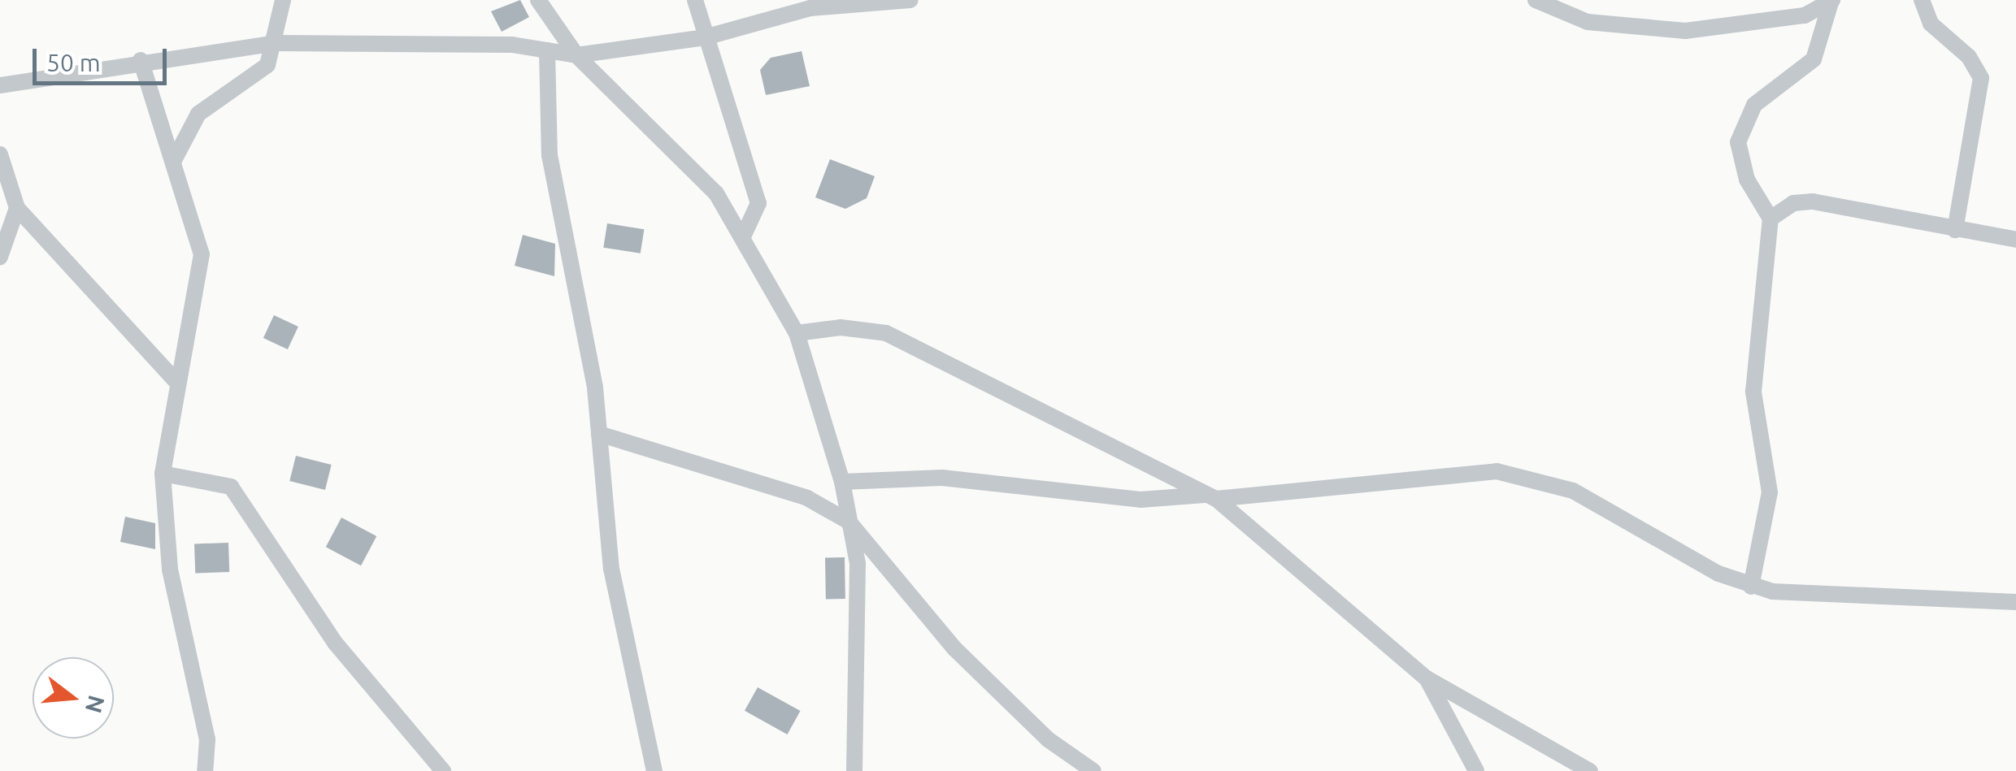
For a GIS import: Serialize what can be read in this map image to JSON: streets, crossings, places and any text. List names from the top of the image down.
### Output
{
  "scale_bar": "50 m",
  "north": "right"
}
